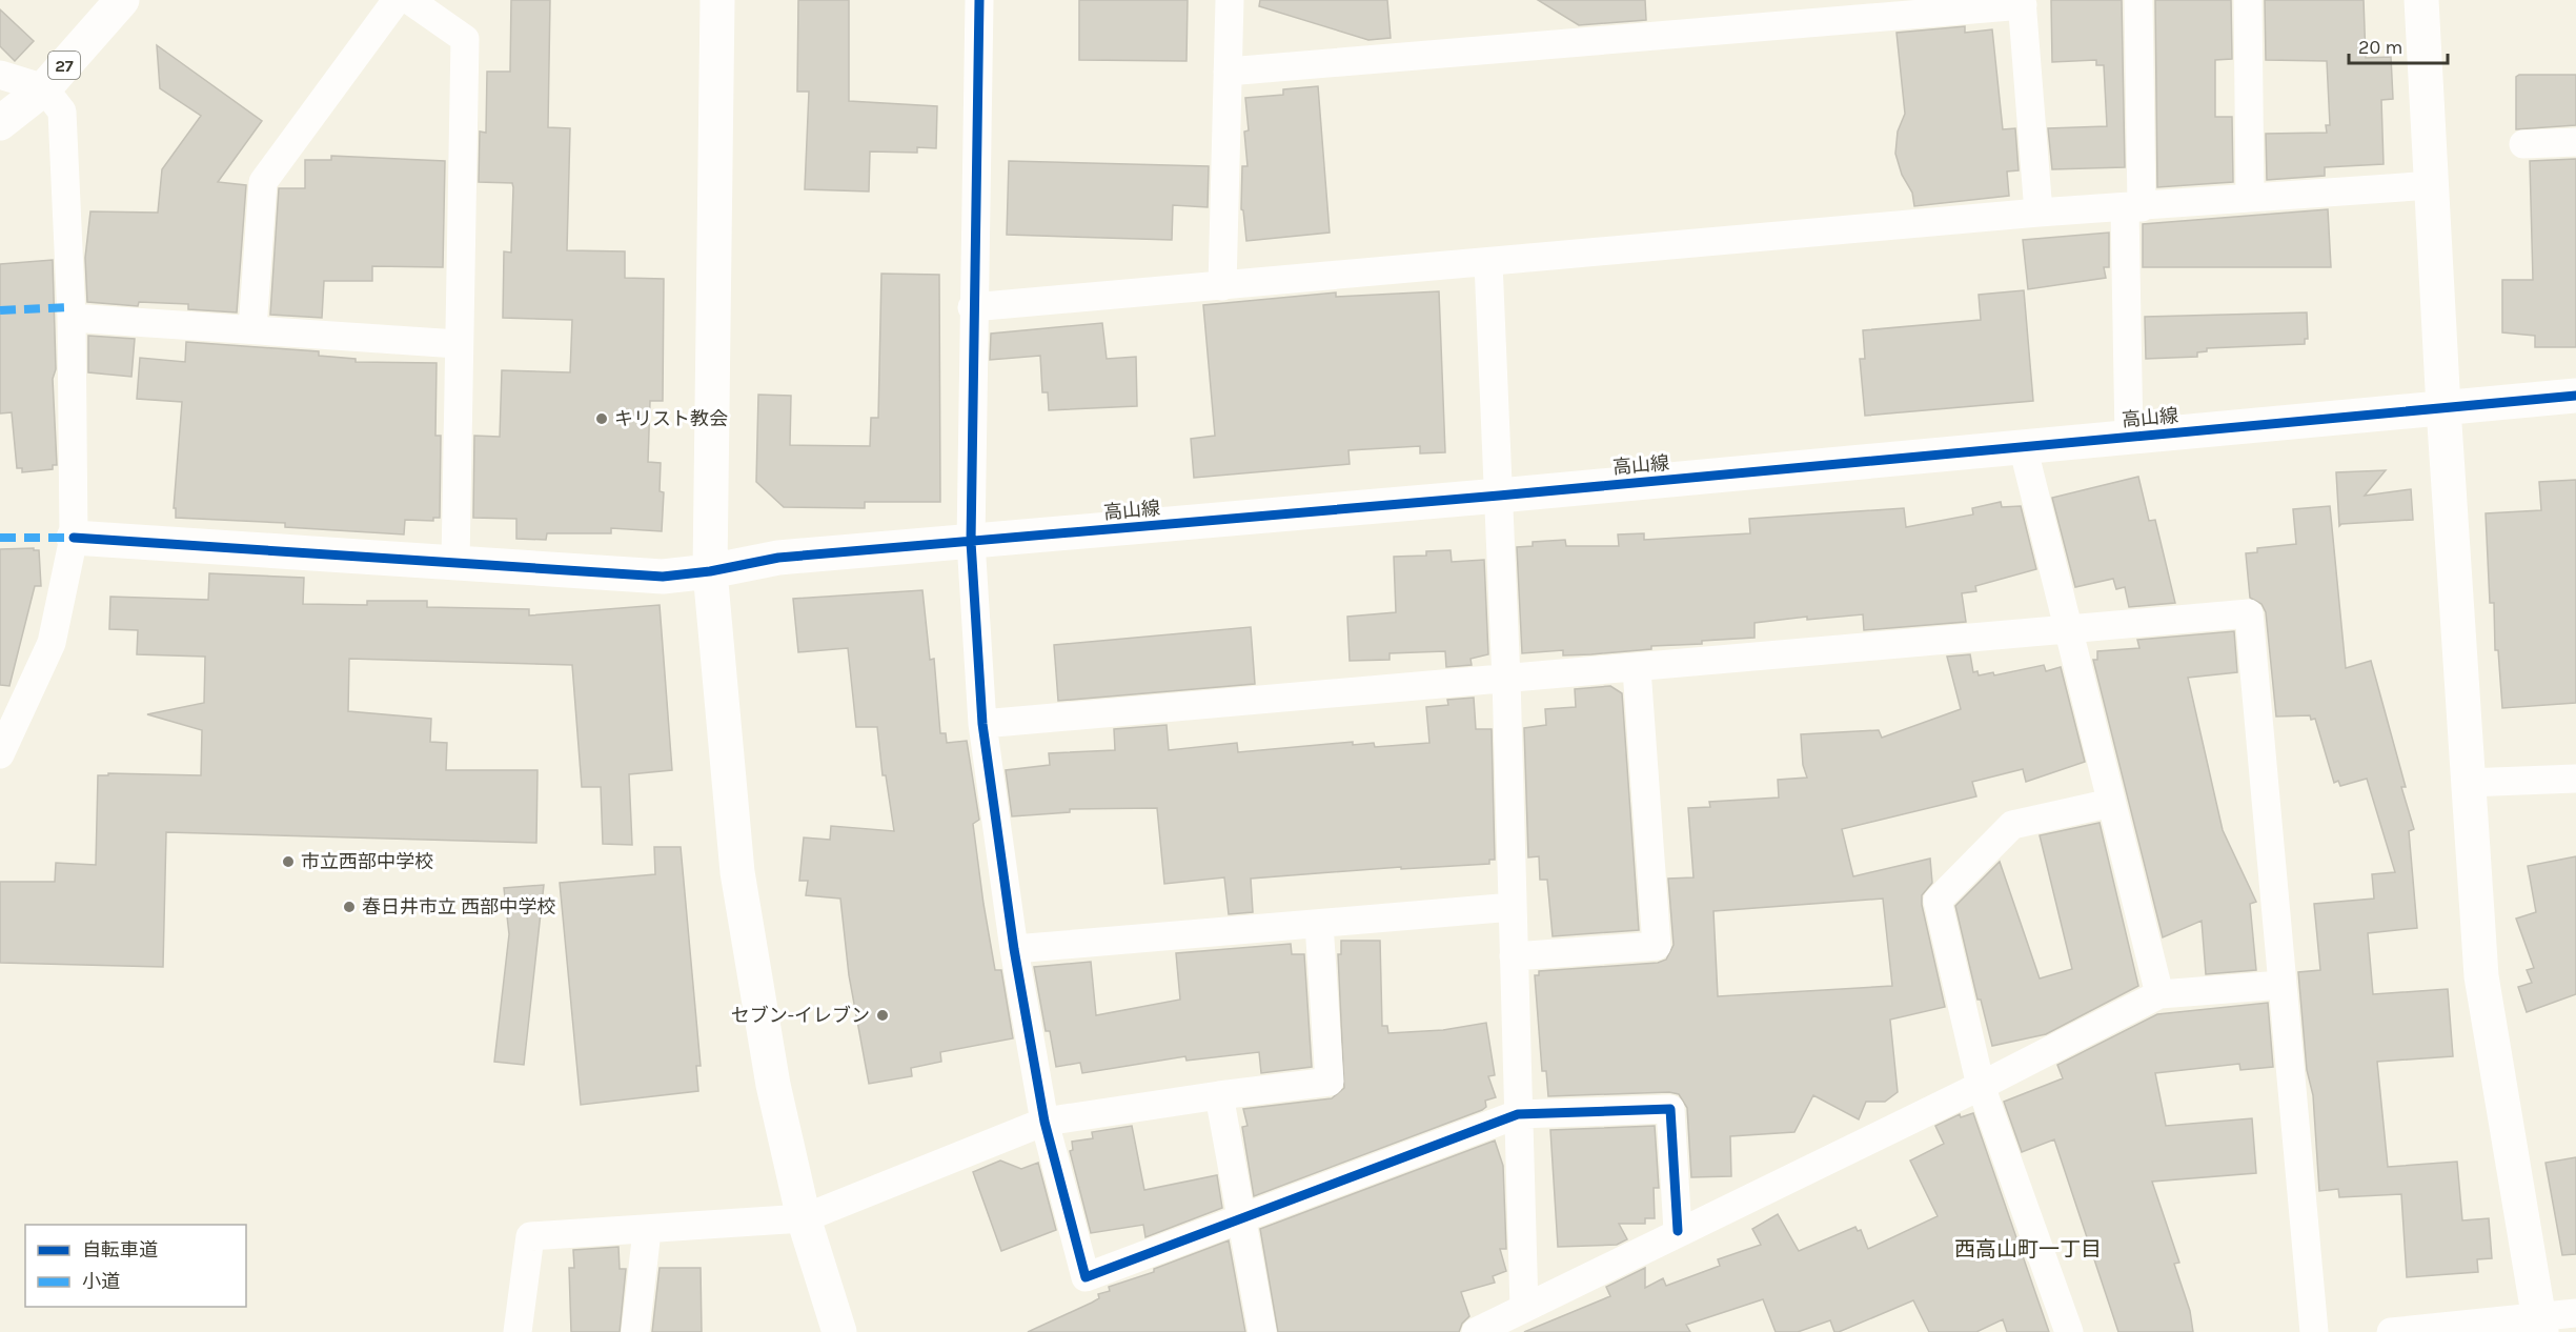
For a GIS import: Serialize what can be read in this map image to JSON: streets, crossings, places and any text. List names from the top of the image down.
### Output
{
  "streets": {
    "street": ["27", "高山線"]
  },
  "districts": ["西高山町一丁目"],
  "places": [
    "キリスト教会",
    "市立西部中学校",
    "春日井市立 西部中学校",
    "セブン-イレブン"
  ],
  "legend": ["自転車道", "小道"],
  "scale_bar": "20 m"
}
